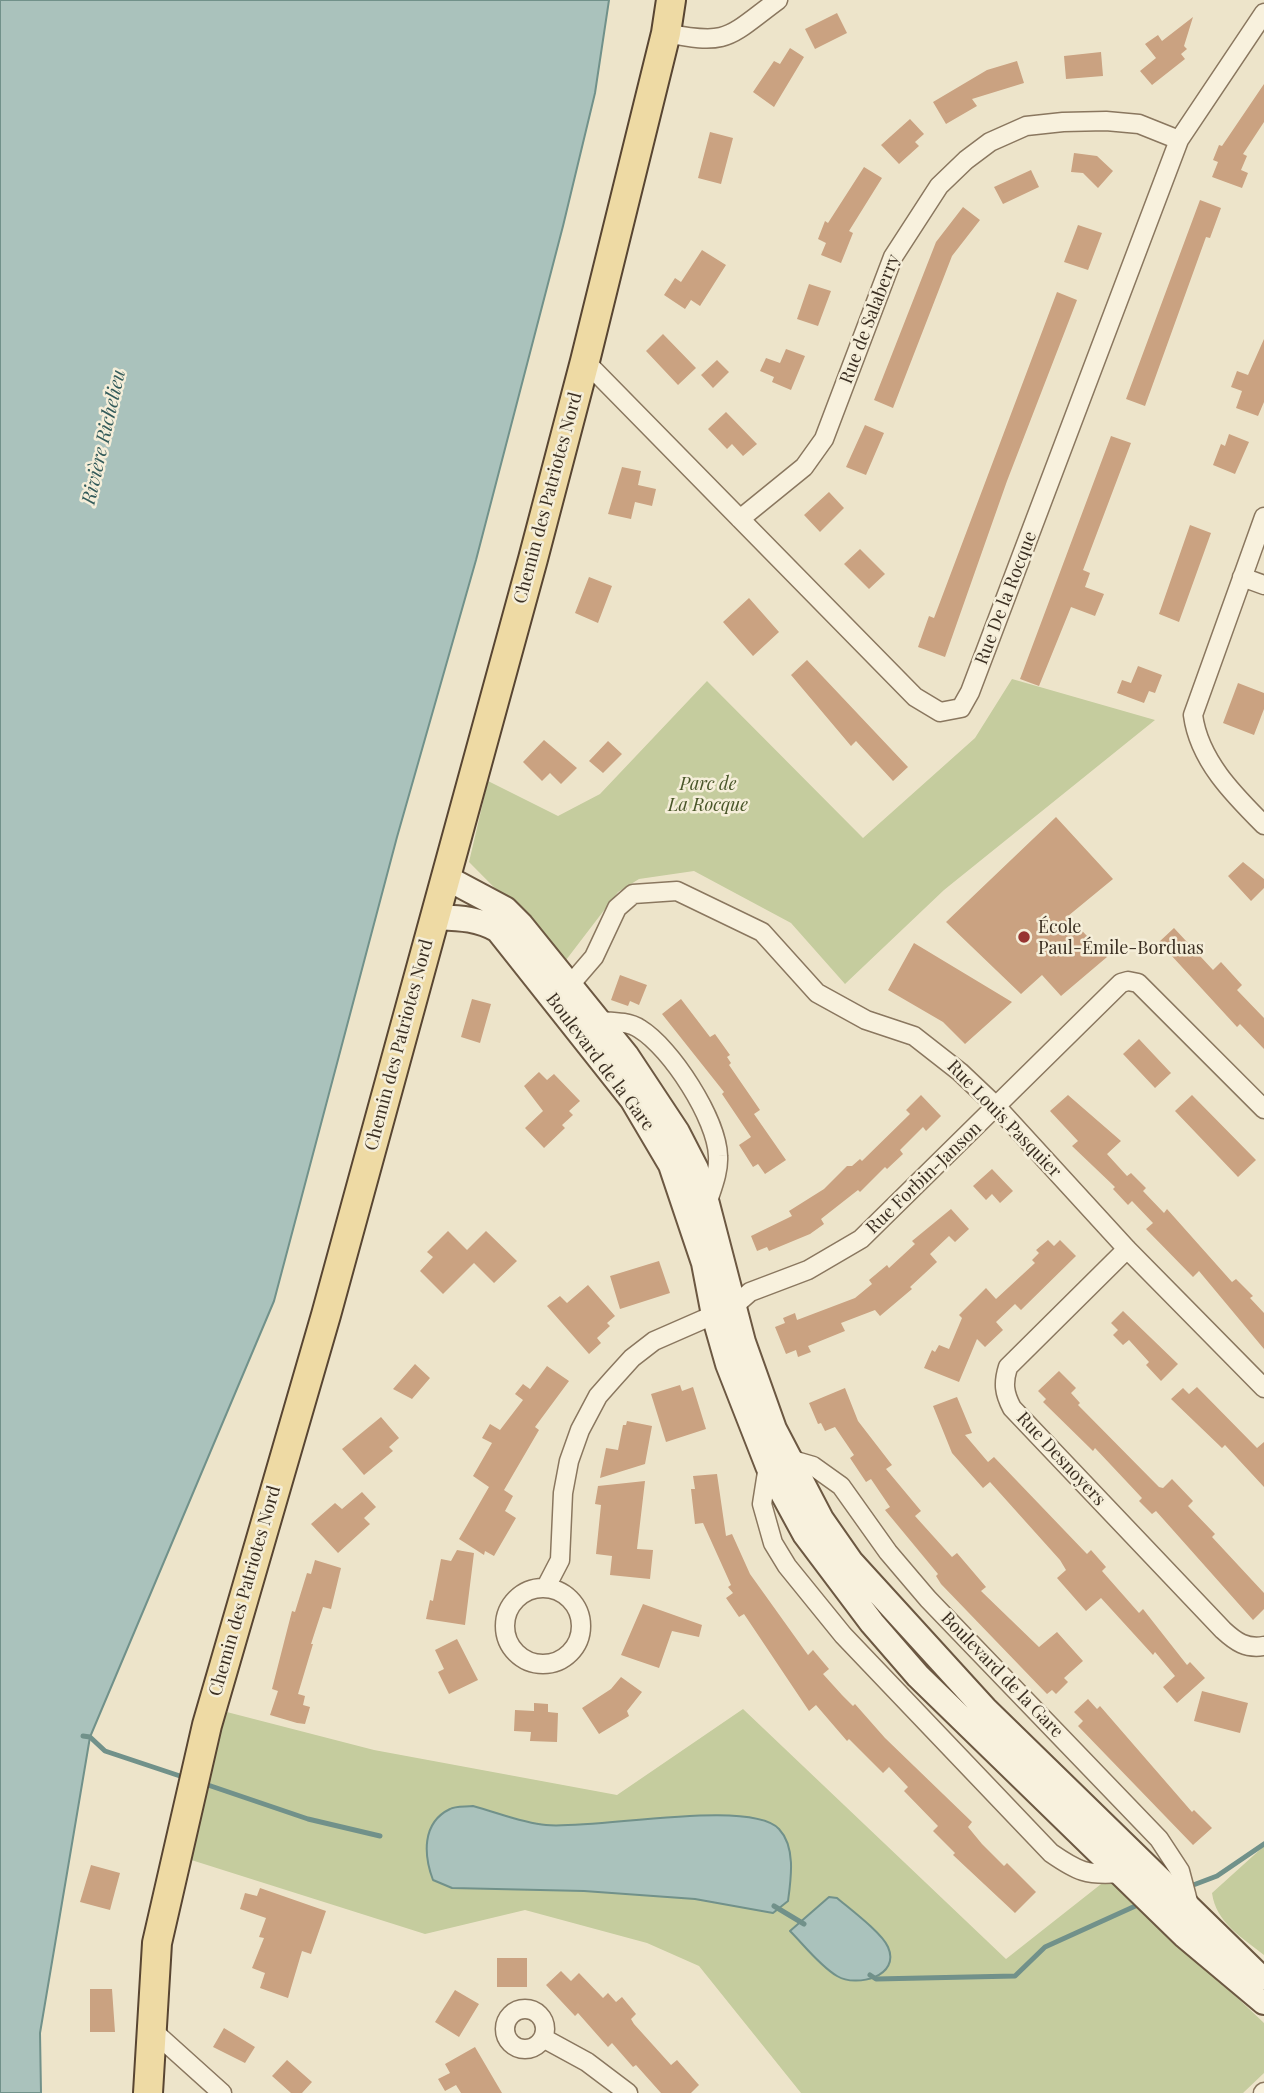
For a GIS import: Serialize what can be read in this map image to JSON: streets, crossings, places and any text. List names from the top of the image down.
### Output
{
  "streets": {
    "main road": ["Chemin des Patriotes Nord"],
    "street": [
      "Rue de Salaberry",
      "Rue De la Rocque",
      "Boulevard de la Gare",
      "Rue Louis Pasquier",
      "Rue Forbin-Janson",
      "Rue Desnoyers"
    ]
  },
  "crossings": [
    ["Rue de Salaberry", "Rue De la Rocque"],
    ["Chemin des Patriotes Nord", "Rue De la Rocque"],
    ["Chemin des Patriotes Nord", "Boulevard de la Gare"],
    ["Boulevard de la Gare", "Rue Louis Pasquier"],
    ["Boulevard de la Gare", "Rue Forbin-Janson"],
    ["Rue Louis Pasquier", "Rue Forbin-Janson"],
    ["Rue Louis Pasquier", "Rue Desnoyers"]
  ],
  "water": ["Rivière Richelieu"],
  "parks": ["Parc de La Rocque"],
  "places": ["École Paul-Émile-Borduas"]
}
